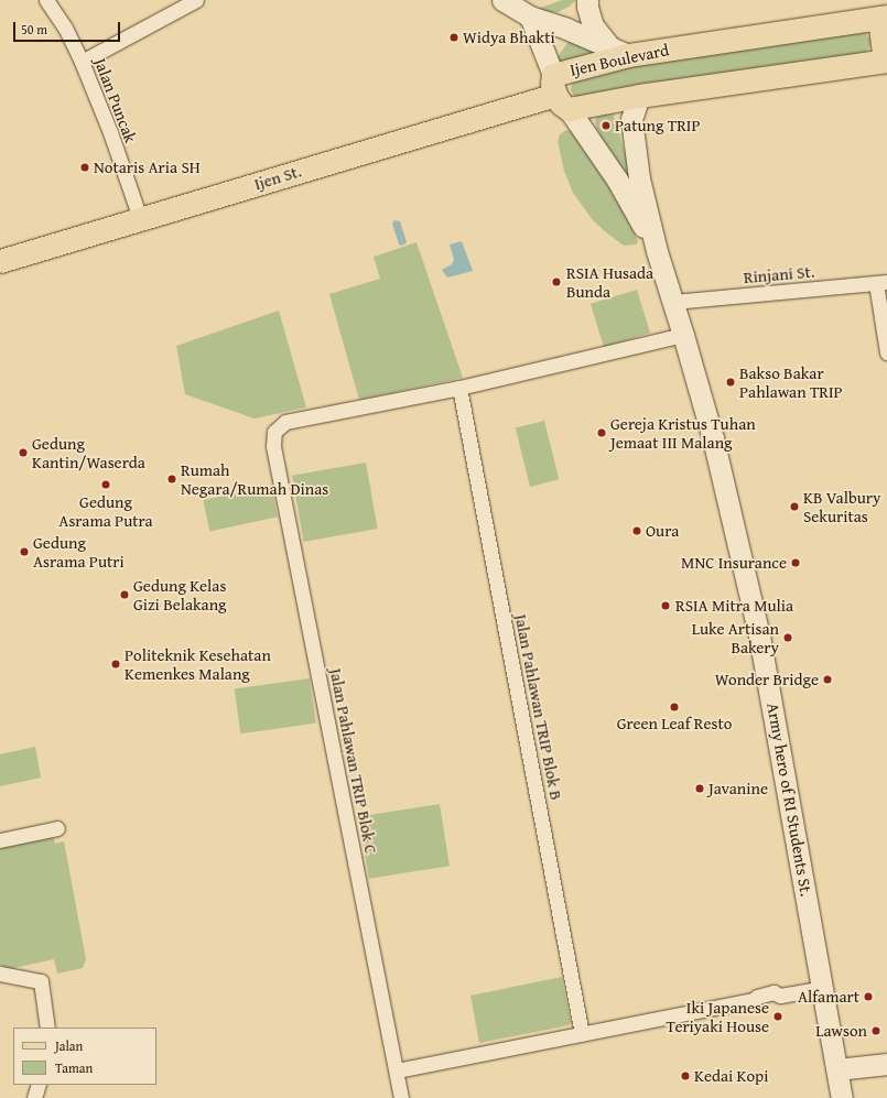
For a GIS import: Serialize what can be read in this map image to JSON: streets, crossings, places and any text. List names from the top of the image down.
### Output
{
  "streets": {
    "main road": ["Ijen Boulevard", "Ijen St.", "Army hero of RI Students St."],
    "street": [
      "Jalan Puncak",
      "Rinjani St.",
      "Jalan Pahlawan TRIP Blok B",
      "Jalan Pahlawan TRIP Blok C"
    ]
  },
  "crossings": [
    ["Ijen Boulevard", "Ijen St."],
    ["Jalan Puncak", "Ijen St."],
    ["Rinjani St.", "Army hero of RI Students St."],
    ["Jalan Pahlawan TRIP Blok B", "Jalan Pahlawan TRIP Blok C"]
  ],
  "places": [
    "Widya Bhakti",
    "Patung TRIP",
    "Notaris Aria SH",
    "RSIA Husada Bunda",
    "Bakso Bakar Pahlawan TRIP",
    "Gereja Kristus Tuhan Jemaat III Malang",
    "Gedung Kantin/Waserda",
    "Rumah Negara/Rumah Dinas",
    "Gedung Asrama Putra",
    "KB Valbury Sekuritas",
    "Oura",
    "Gedung Asrama Putri",
    "MNC Insurance",
    "Gedung Kelas Gizi Belakang",
    "RSIA Mitra Mulia",
    "Luke Artisan Bakery",
    "Politeknik Kesehatan Kemenkes Malang",
    "Wonder Bridge",
    "Green Leaf Resto",
    "Javanine",
    "Alfamart",
    "Iki Japanese Teriyaki House",
    "Lawson",
    "Kedai Kopi"
  ],
  "legend": ["Jalan", "Taman"],
  "scale_bar": "50 m"
}
